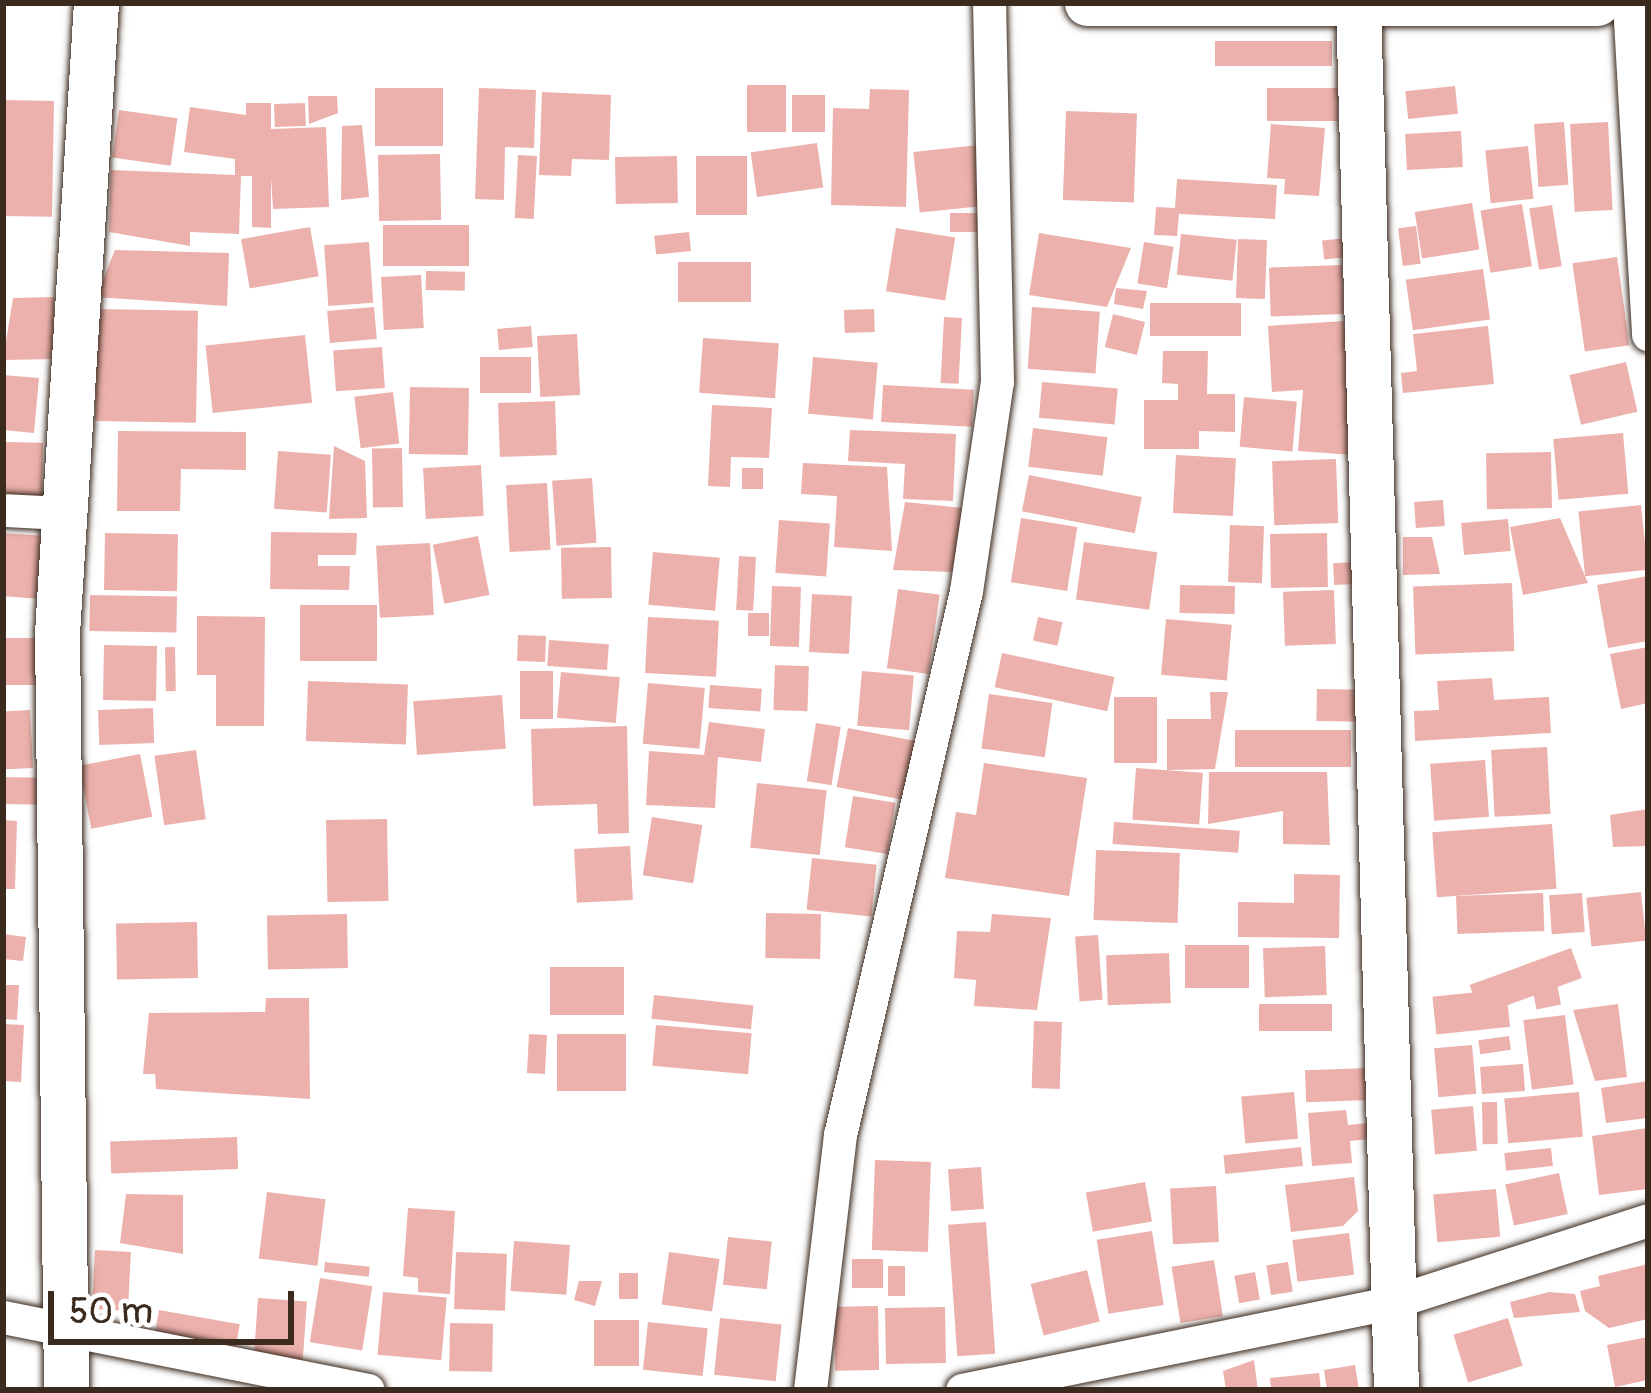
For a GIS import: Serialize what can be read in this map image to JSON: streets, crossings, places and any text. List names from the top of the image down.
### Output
{
  "scale_bar": "50 m"
}
